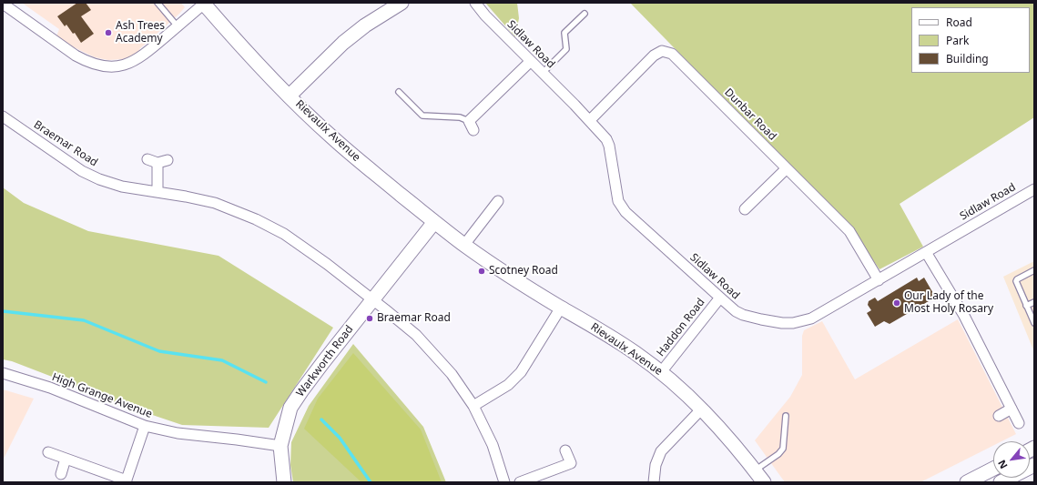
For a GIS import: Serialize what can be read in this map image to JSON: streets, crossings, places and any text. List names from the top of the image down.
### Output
{
  "streets": {
    "street": [
      "Sidlaw Road",
      "Dunbar Road",
      "Rievaulx Avenue",
      "Braemar Road",
      "Haddon Road",
      "Warkworth Road",
      "High Grange Avenue"
    ]
  },
  "crossings": [
    ["Sidlaw Road", "Dunbar Road"],
    ["Sidlaw Road", "Haddon Road"],
    ["Rievaulx Avenue", "Haddon Road"],
    ["Rievaulx Avenue", "Warkworth Road"],
    ["Braemar Road", "Warkworth Road"],
    ["Warkworth Road", "High Grange Avenue"]
  ],
  "places": [
    "Ash Trees Academy",
    "Scotney Road",
    "Our Lady of the Most Holy Rosary",
    "Braemar Road"
  ],
  "legend": ["Road", "Park", "Building"],
  "north": "bottom left"
}
